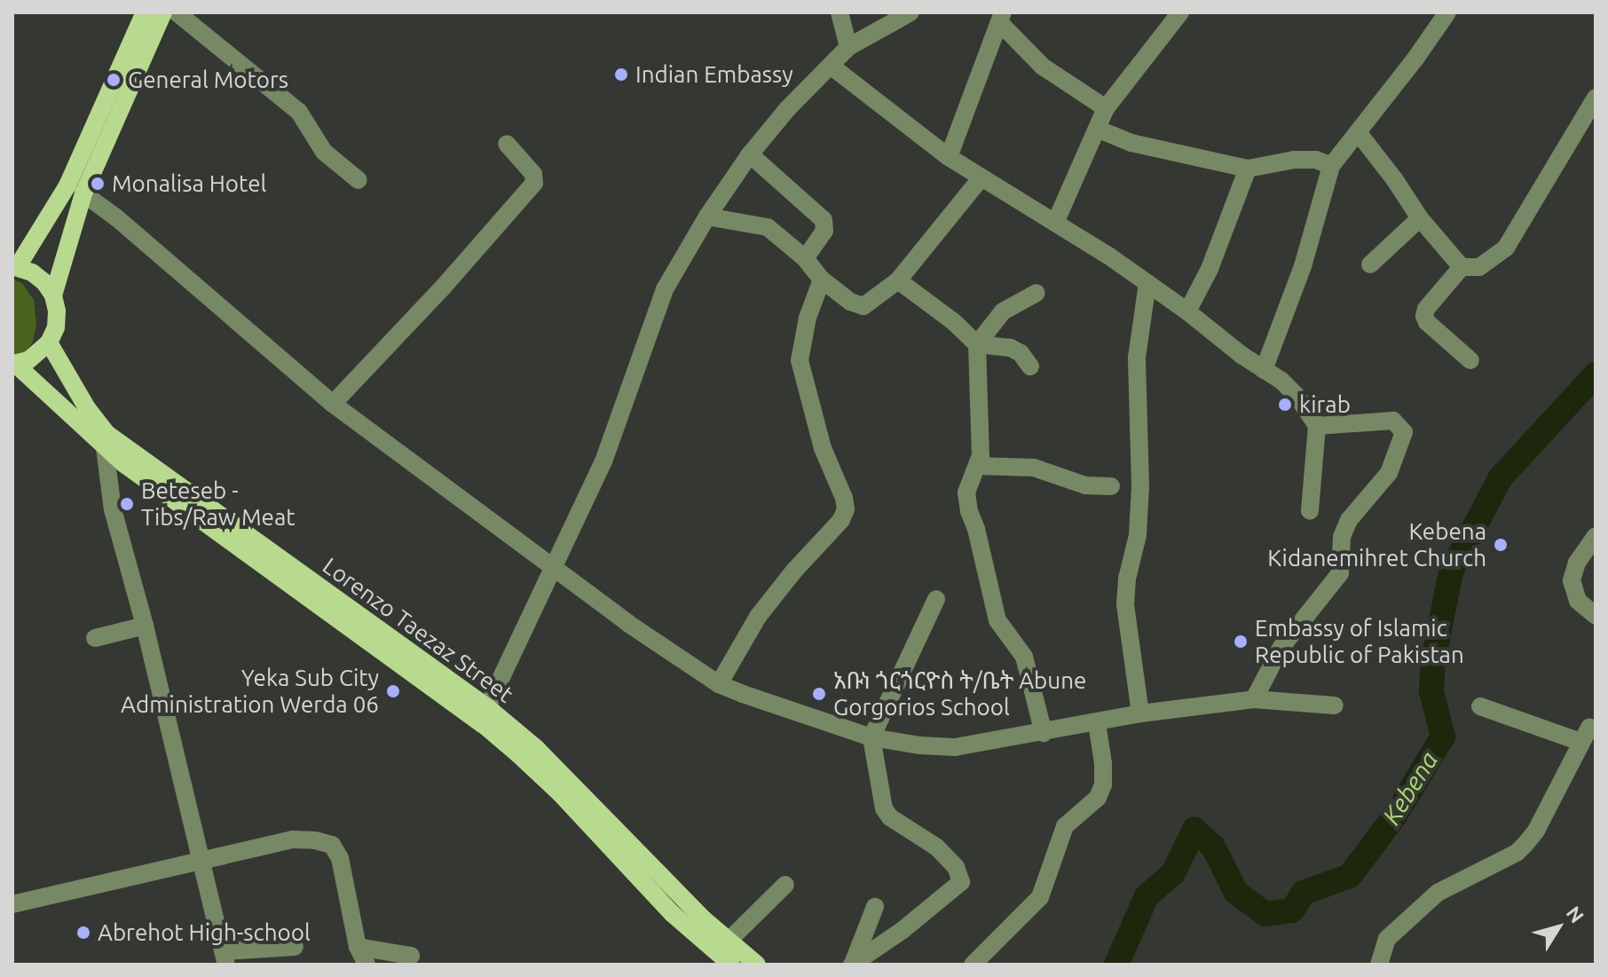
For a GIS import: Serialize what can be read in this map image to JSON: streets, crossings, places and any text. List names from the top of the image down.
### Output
{
  "streets": {
    "main road": ["Lorenzo Taezaz Street"]
  },
  "water": ["Kebena"],
  "places": [
    "Indian Embassy",
    "General Motors",
    "Monalisa Hotel",
    "kirab",
    "Beteseb - Tibs/Raw Meat",
    "Kebena Kidanemihret Church",
    "Embassy of Islamic Republic of Pakistan",
    "Yeka Sub City Administration Werda 06",
    "አቡነ ጎርጎርዮስ ት/ቤት Abune Gorgorios School",
    "Abrehot High-school"
  ],
  "north": "top right"
}
